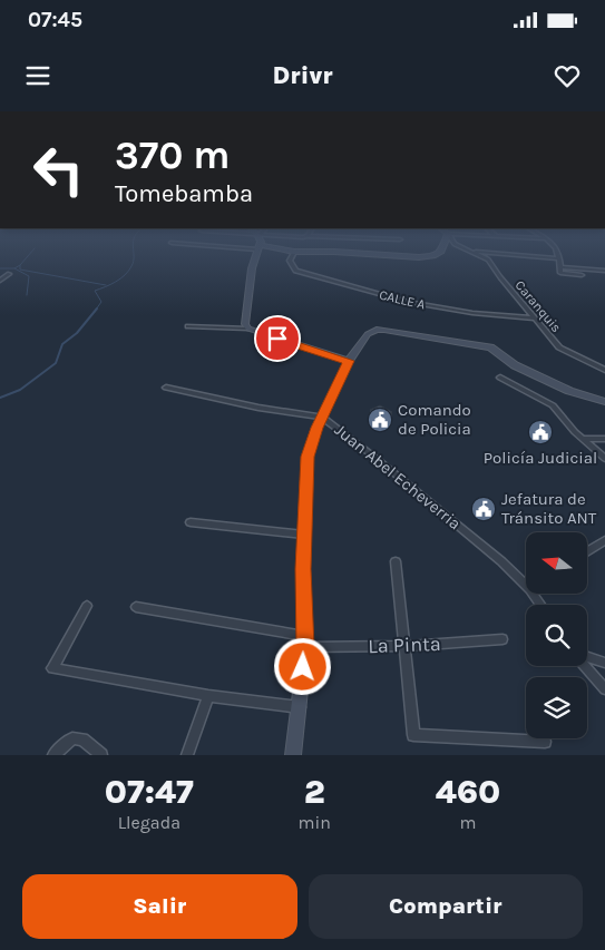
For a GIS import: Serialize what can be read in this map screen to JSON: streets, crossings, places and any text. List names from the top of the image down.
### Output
{
  "streets": {
    "street": [
      "CALLE A",
      "Caranquis",
      "Juan Abel Echeverria",
      "La Pinta"
    ]
  },
  "crossings": [
    ["CALLE A", "Caranquis"]
  ],
  "places": {
    "public building": ["Comando de Policia", "Policía Judicial", "Jefatura de Tránsito ANT"]
  },
  "north": "left",
  "page": {
    "status": "07:45",
    "header": "Drivr",
    "turn": ["370 m", "Tomebamba"],
    "eta": [
      "07:47",
      "Llegada",
      "2",
      "min",
      "460",
      "m"
    ],
    "buttons": ["Salir", "Compartir"]
  }
}
